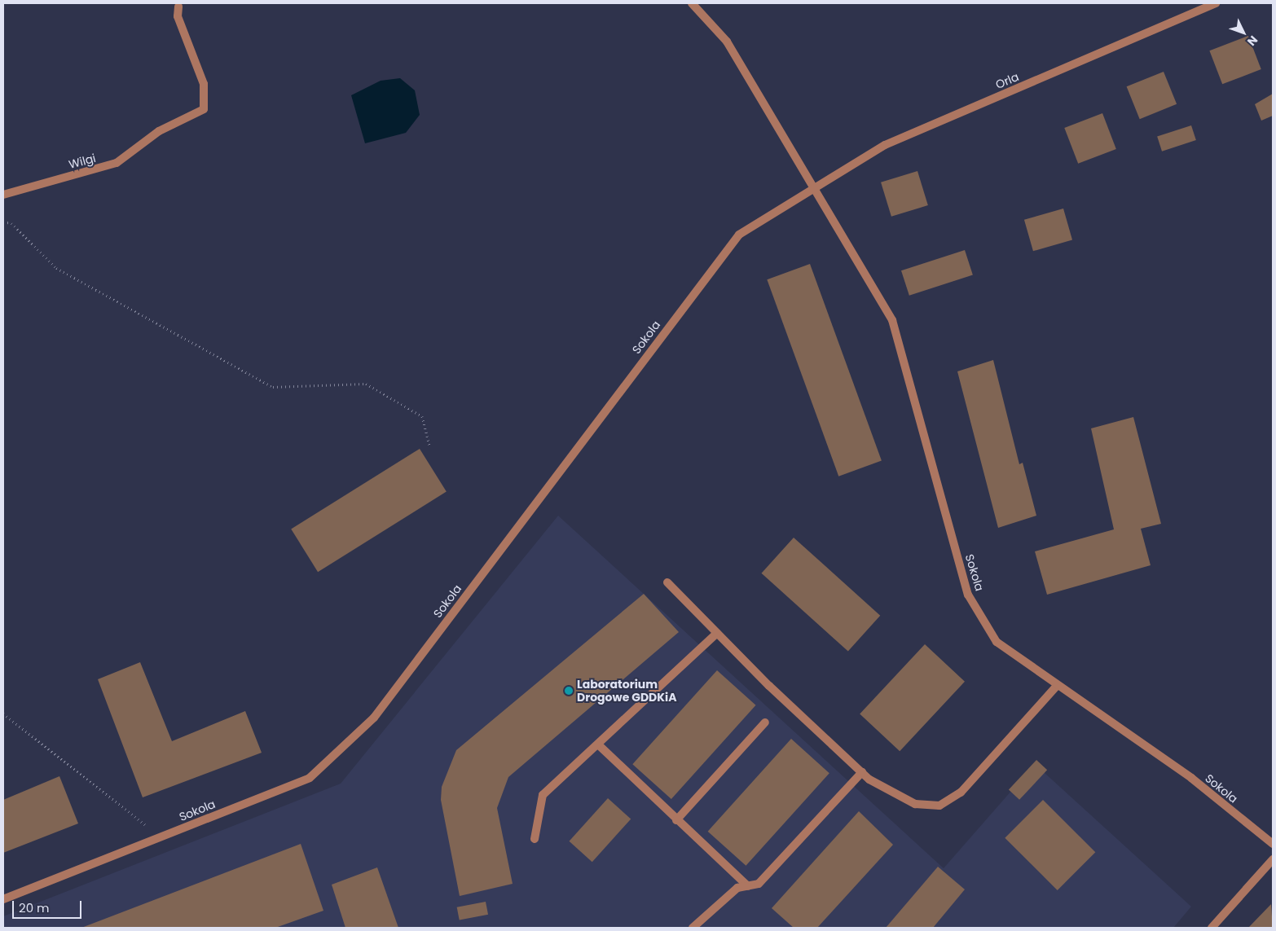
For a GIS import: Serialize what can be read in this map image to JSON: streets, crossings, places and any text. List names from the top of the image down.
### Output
{
  "streets": {
    "street": ["Orla", "Wilgi", "Sokola"]
  },
  "crossings": [
    ["Orla", "Sokola"]
  ],
  "places": ["Laboratorium Drogowe GDDKiA"],
  "scale_bar": "20 m",
  "north": "bottom right"
}
